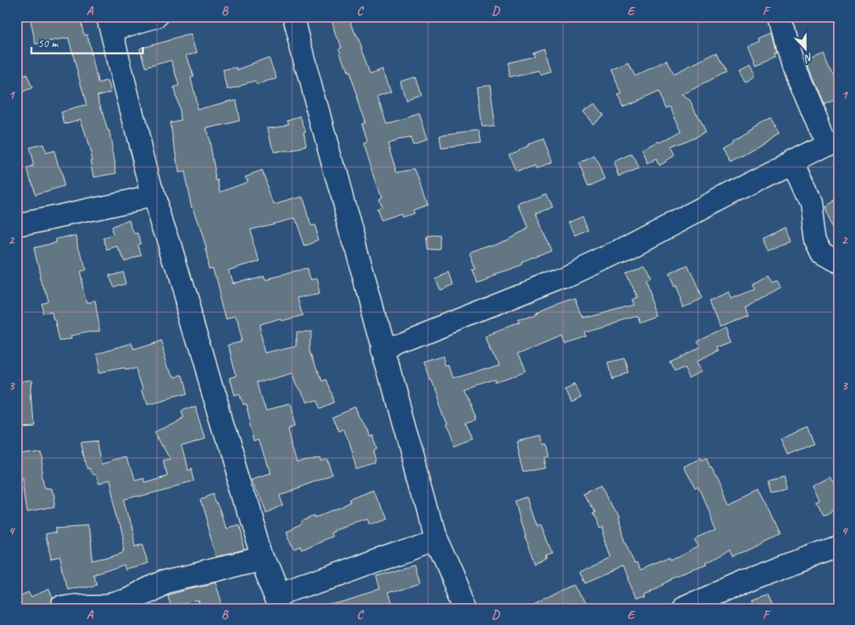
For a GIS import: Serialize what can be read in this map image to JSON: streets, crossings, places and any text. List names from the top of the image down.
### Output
{
  "scale_bar": "50 m",
  "north": "bottom",
  "grid": {
    "columns": [
      "A",
      "B",
      "C",
      "D",
      "E",
      "F"
    ],
    "rows": [
      "1",
      "2",
      "3",
      "4"
    ]
  }
}
